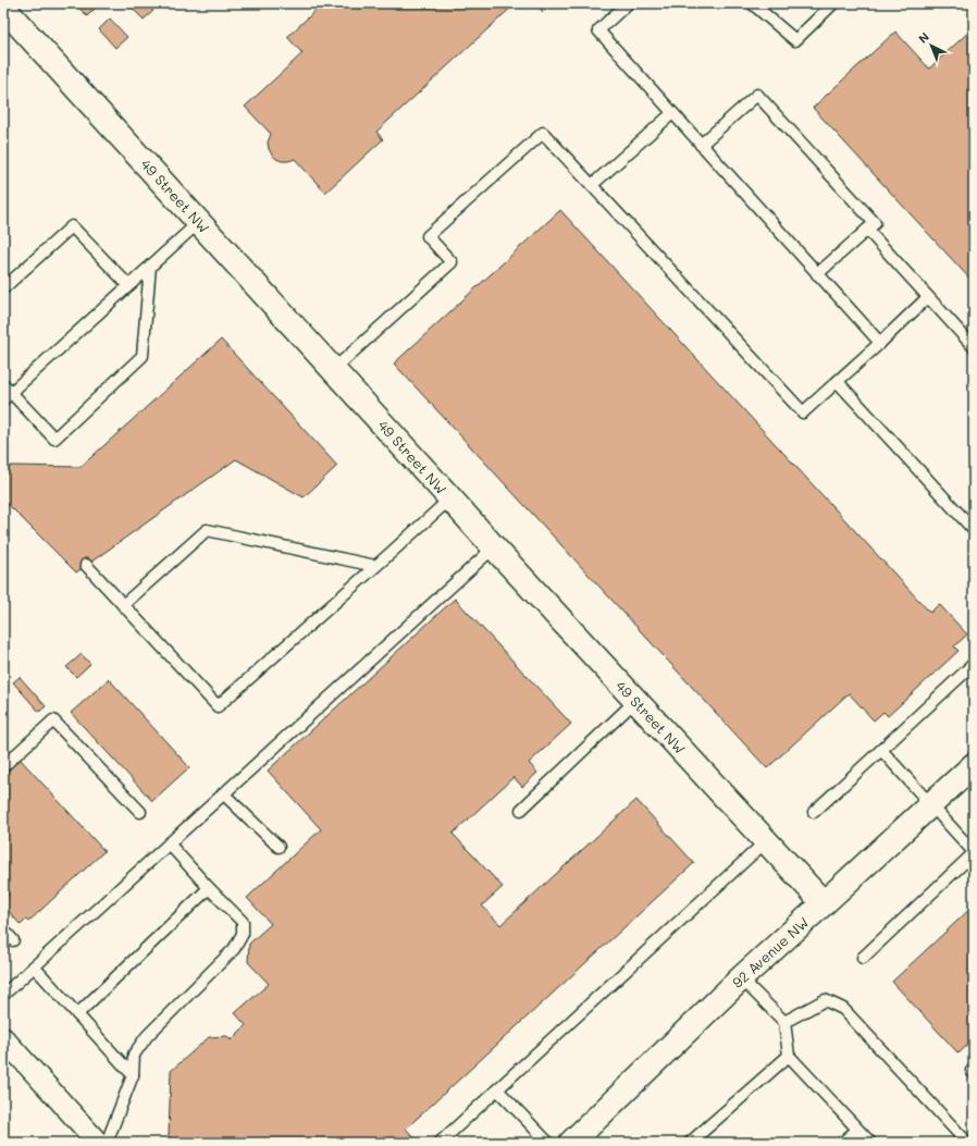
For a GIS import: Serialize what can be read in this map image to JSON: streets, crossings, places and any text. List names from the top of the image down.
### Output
{
  "streets": {
    "street": ["49 Street NW", "92 Avenue NW"]
  },
  "crossings": [
    ["49 Street NW", "92 Avenue NW"]
  ],
  "north": "top left"
}
